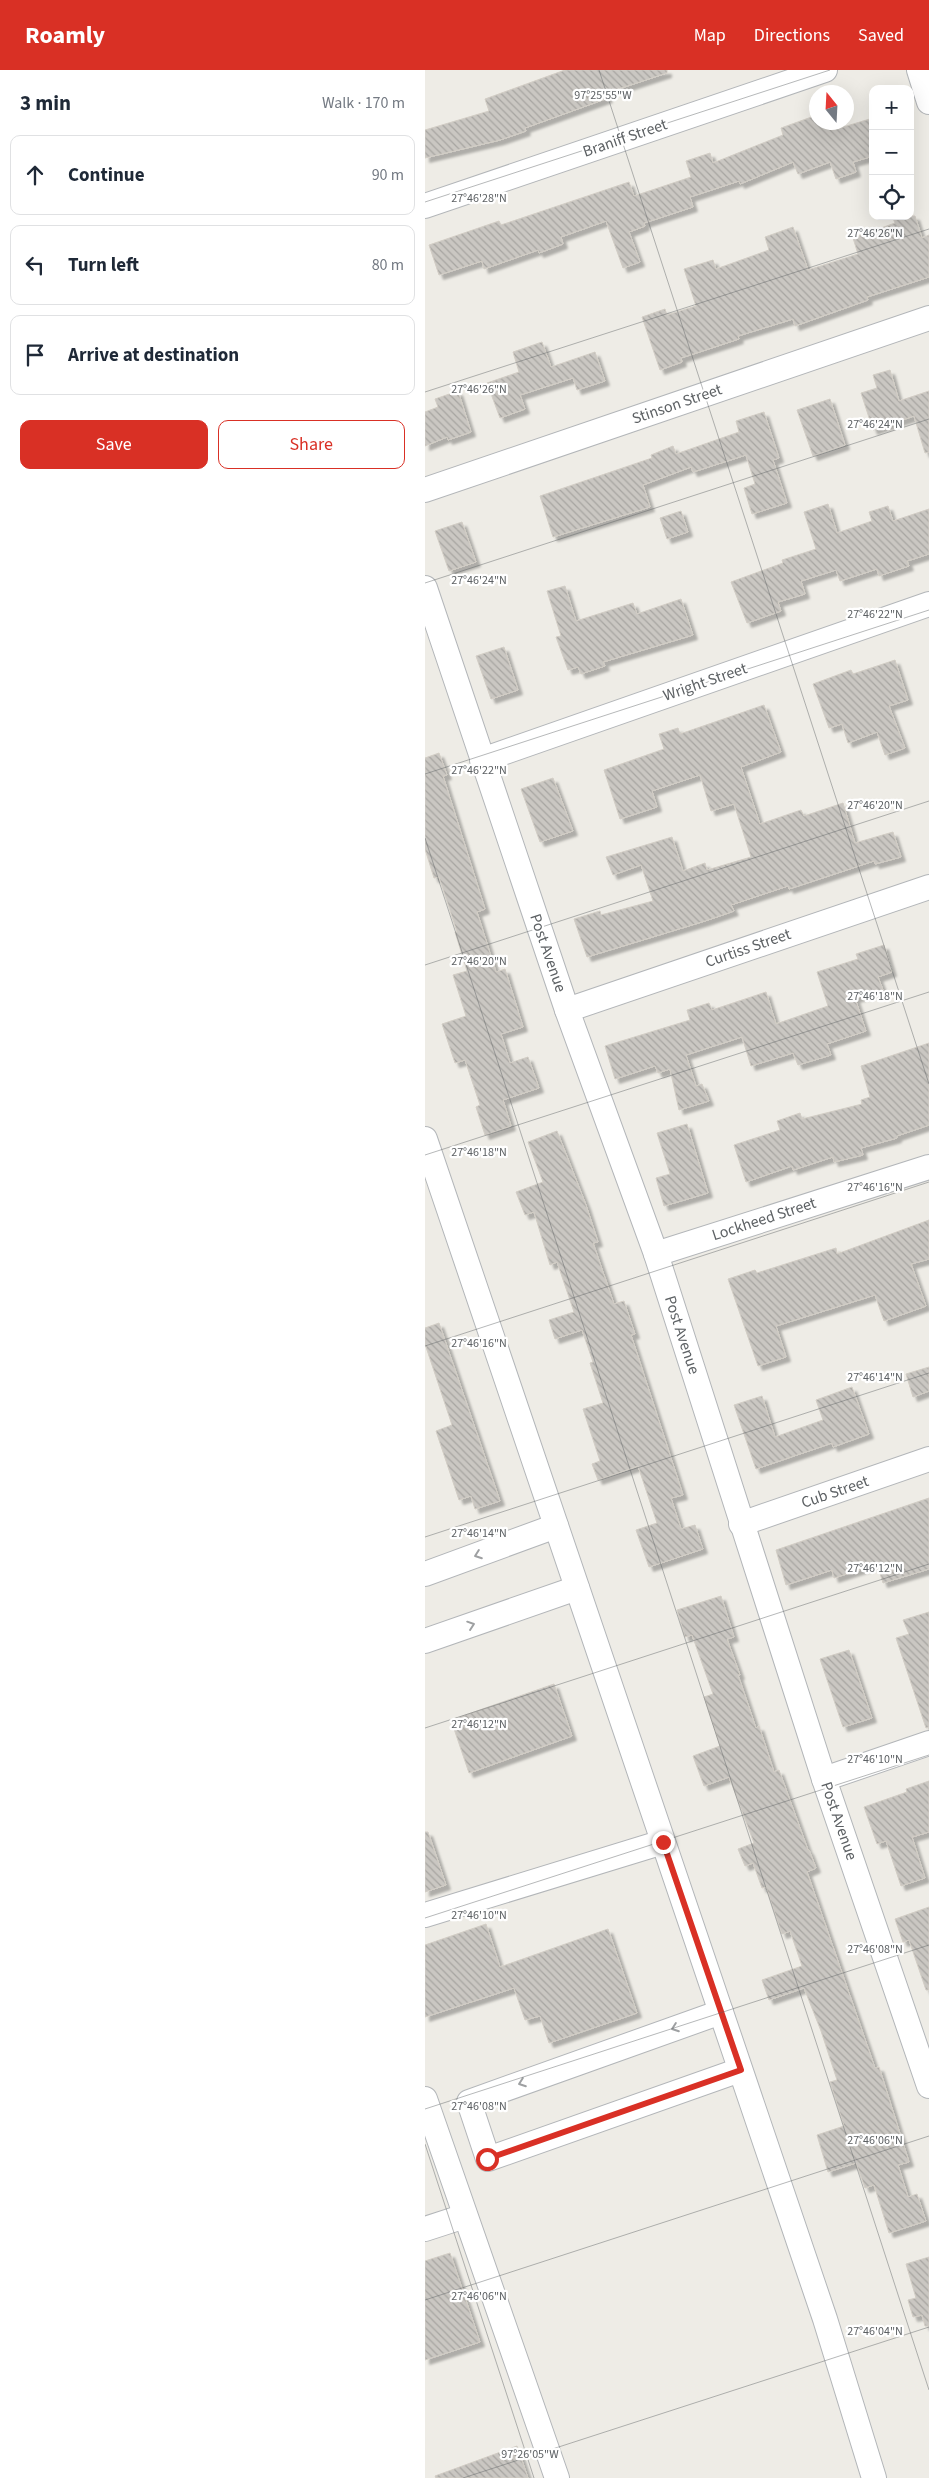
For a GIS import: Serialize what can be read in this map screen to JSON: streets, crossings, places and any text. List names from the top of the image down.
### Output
{
  "streets": {
    "street": [
      "Braniff Street",
      "Stinson Street",
      "Wright Street",
      "Curtiss Street",
      "Post Avenue",
      "Lockheed Street",
      "Cub Street"
    ]
  },
  "crossings": [
    ["Wright Street", "Post Avenue"],
    ["Curtiss Street", "Post Avenue"],
    ["Post Avenue", "Lockheed Street"],
    ["Post Avenue", "Cub Street"]
  ],
  "north": "top",
  "page": {
    "header": "Roamly",
    "nav": ["Map", "Directions", "Saved"],
    "heading": ["3 min", "Walk · 170 m"],
    "map_buttons": ["+", "−"],
    "list": [
      ["Continue", "90 m"],
      ["Turn left", "80 m"],
      "Arrive at destination"
    ],
    "buttons": ["Save", "Share"]
  },
  "coordinates": [
    "97°25'55\"W",
    "27°46'28\"N",
    "27°46'26\"N",
    "27°46'24\"N",
    "27°46'22\"N",
    "27°46'20\"N",
    "27°46'18\"N",
    "27°46'16\"N",
    "27°46'14\"N",
    "27°46'12\"N",
    "27°46'10\"N",
    "27°46'08\"N",
    "27°46'06\"N",
    "27°46'04\"N",
    "97°26'05\"W"
  ]
}
